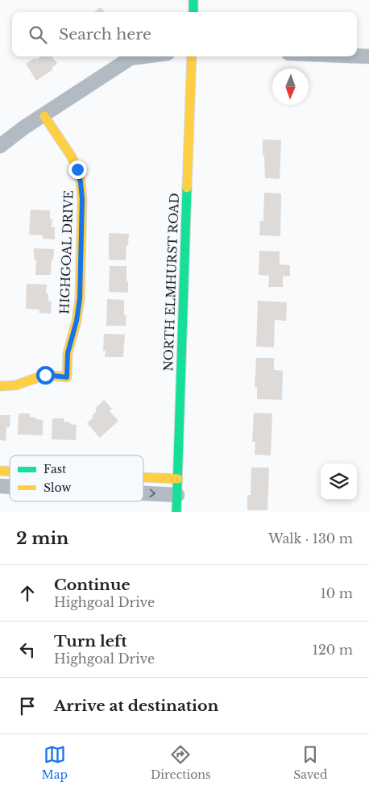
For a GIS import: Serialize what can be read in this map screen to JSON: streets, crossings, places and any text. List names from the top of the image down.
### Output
{
  "streets": {
    "street": ["HIGHGOAL DRIVE", "NORTH ELMHURST ROAD"]
  },
  "legend": ["Fast", "Slow"],
  "north": "bottom",
  "page": {
    "search": "Search here",
    "heading": ["2 min", "Walk · 130 m"],
    "list": [
      ["Continue", "Highgoal Drive", "10 m"],
      ["Turn left", "Highgoal Drive", "120 m"],
      "Arrive at destination"
    ],
    "nav": ["Map", "Directions", "Saved"]
  }
}
